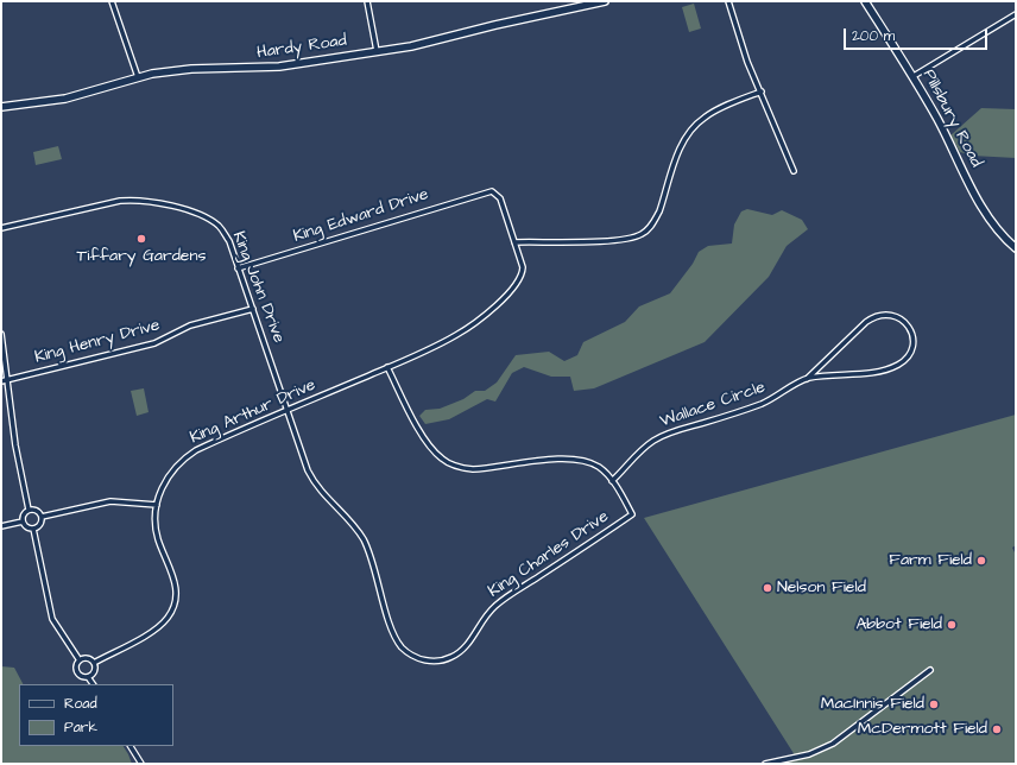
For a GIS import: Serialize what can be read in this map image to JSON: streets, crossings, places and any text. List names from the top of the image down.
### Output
{
  "streets": {
    "street": [
      "Hardy Road",
      "Pillsbury Road",
      "King Edward Drive",
      "King John Drive",
      "King Henry Drive",
      "Wallace Circle",
      "King Arthur Drive",
      "King Charles Drive"
    ]
  },
  "crossings": [
    ["King Edward Drive", "King John Drive"],
    ["King Edward Drive", "King Arthur Drive"],
    ["King John Drive", "King Henry Drive"],
    ["King John Drive", "King Arthur Drive"],
    ["King John Drive", "King Charles Drive"],
    ["Wallace Circle", "King Charles Drive"],
    ["King Arthur Drive", "King Charles Drive"]
  ],
  "places": [
    "Tiffary Gardens",
    "Farm Field",
    "Nelson Field",
    "Abbot Field",
    "MacInnis Field",
    "McDermott Field"
  ],
  "legend": ["Road", "Park"],
  "scale_bar": "200 m"
}
